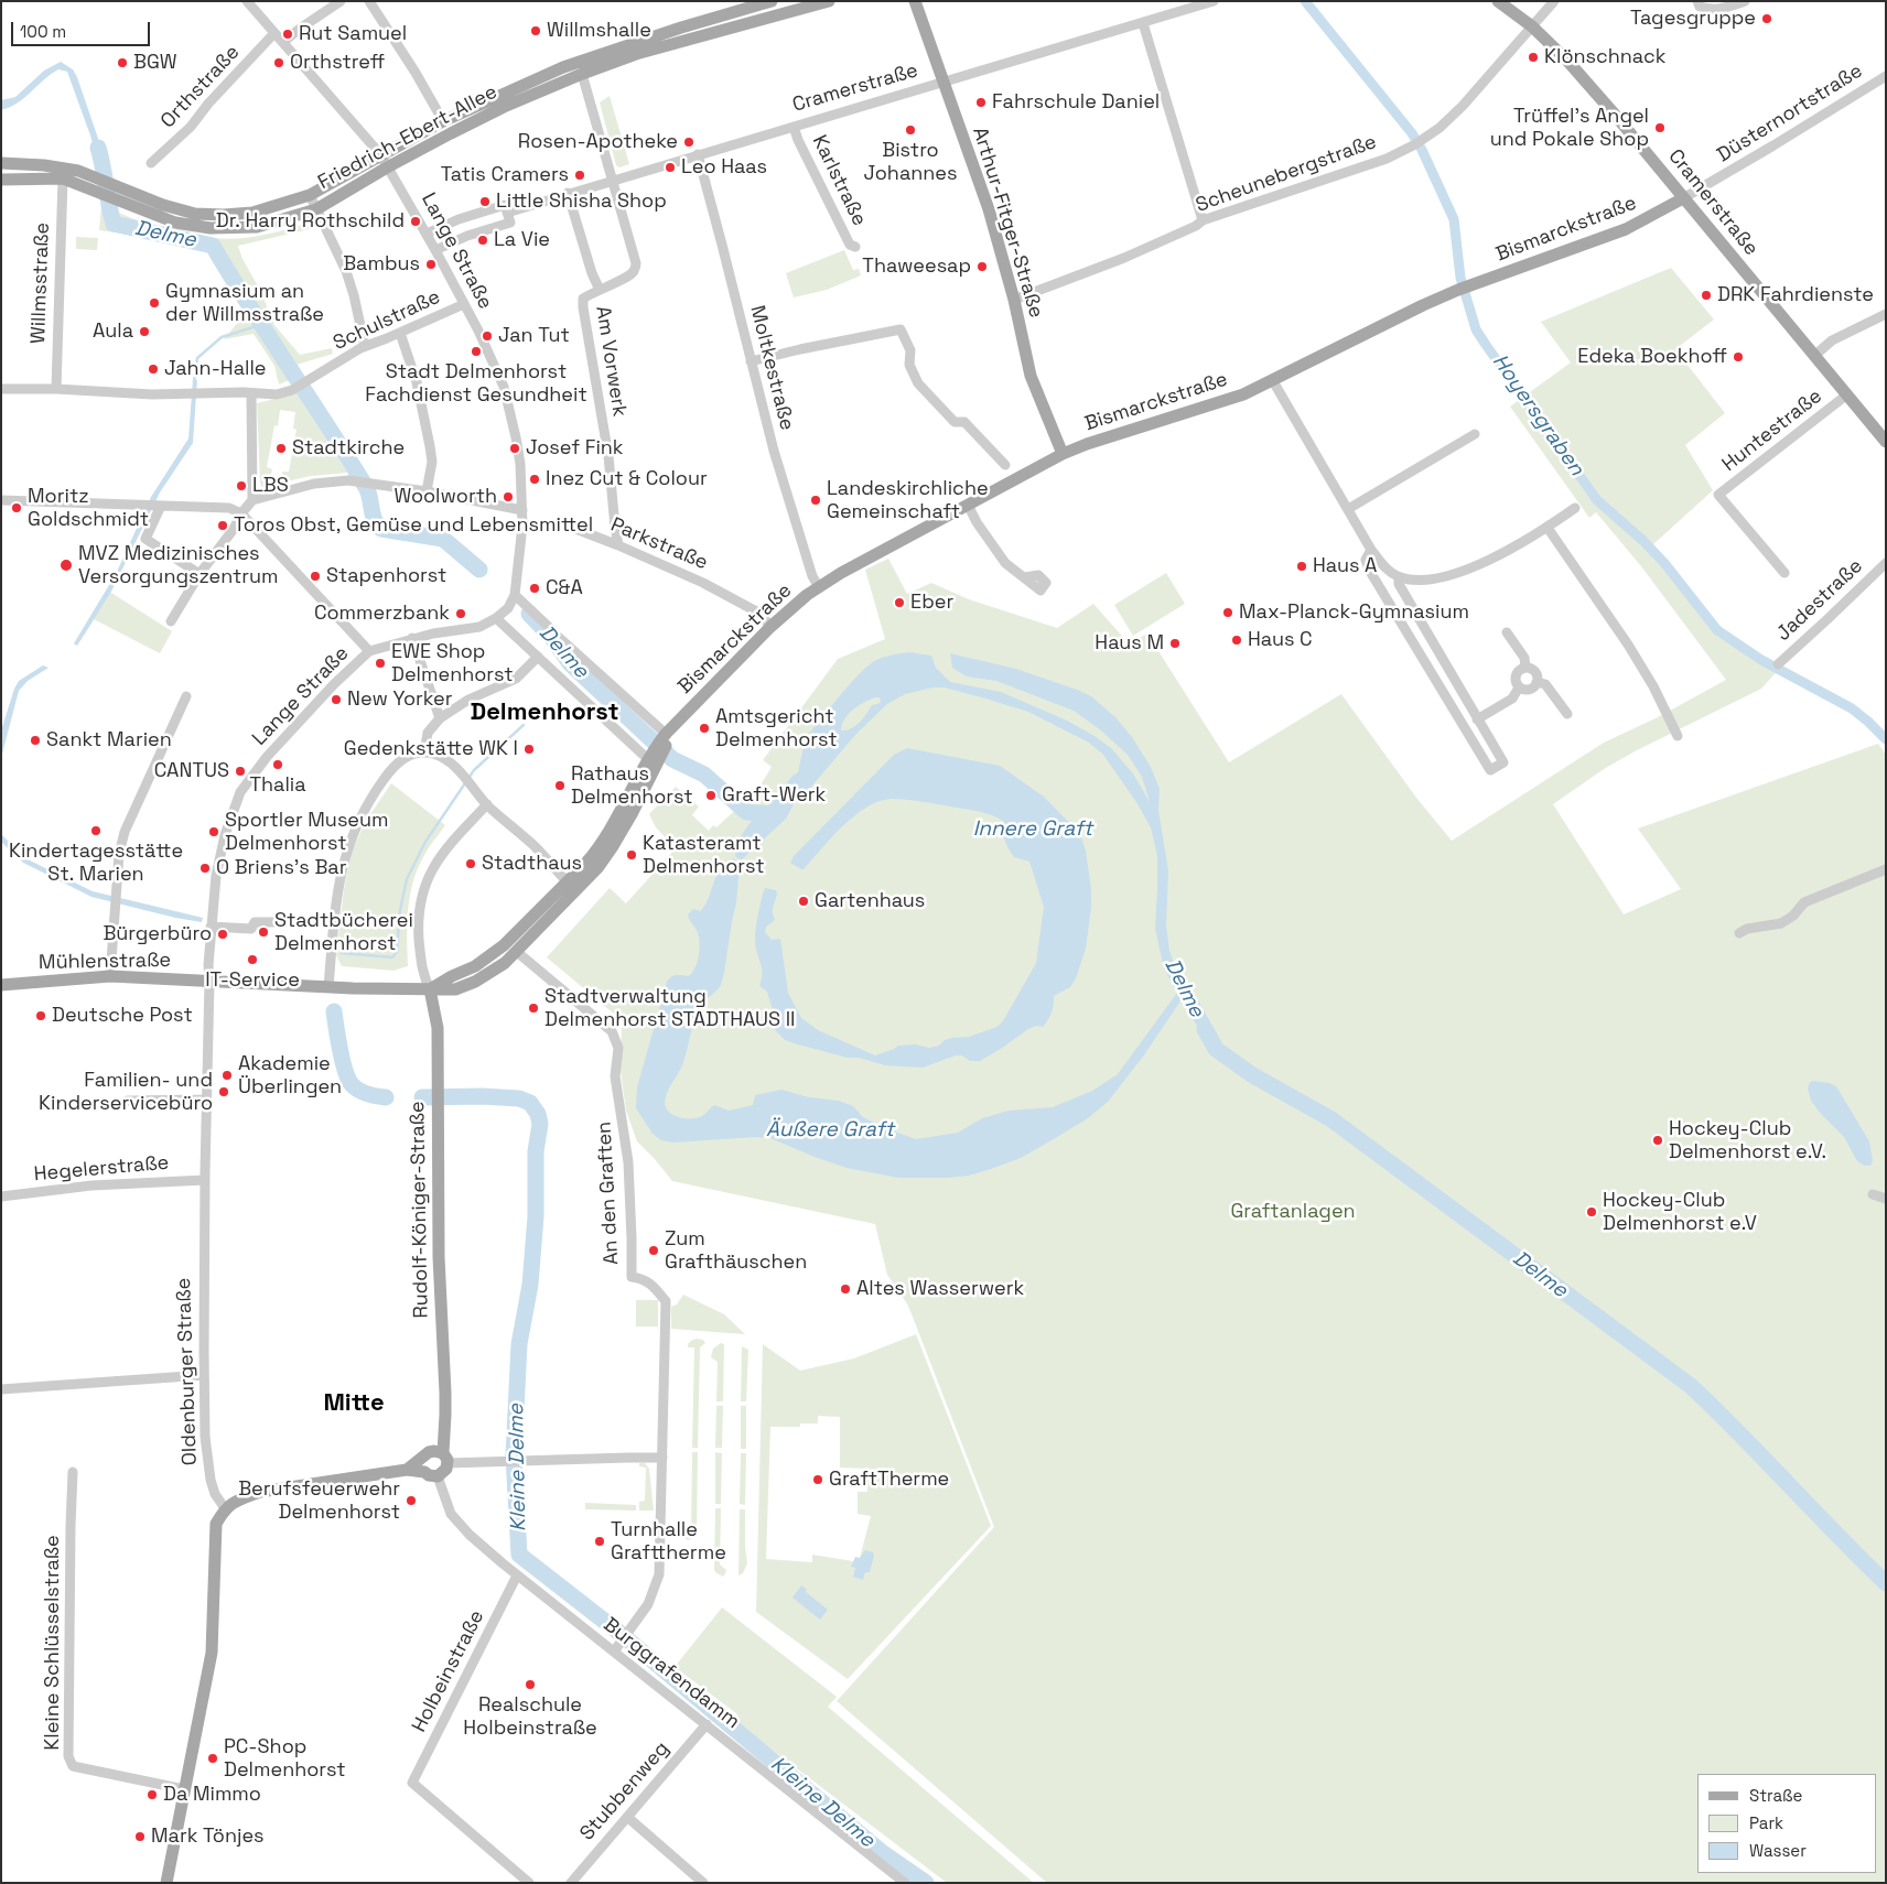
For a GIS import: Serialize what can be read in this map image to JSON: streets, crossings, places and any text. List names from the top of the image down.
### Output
{
  "streets": {
    "main road": [
      "Cramerstraße",
      "Friedrich-Ebert-Allee",
      "Arthur-Fitger-Straße",
      "Bismarckstraße",
      "Mühlenstraße",
      "Rudolf-Königer-Straße"
    ],
    "street": [
      "Orthstraße",
      "Düsternortstraße",
      "Scheunebergstraße",
      "Karlstraße",
      "Lange Straße",
      "Willmsstraße",
      "Schulstraße",
      "Am Vorwerk",
      "Moltkestraße",
      "Huntestraße",
      "Parkstraße",
      "Jadestraße",
      "Hegelerstraße",
      "An den Graften",
      "Oldenburger Straße",
      "Kleine Schlüsselstraße",
      "Holbeinstraße",
      "Burggrafendamm",
      "Stubbenweg"
    ]
  },
  "crossings": [
    ["Orthstraße", "Lange Straße"],
    ["Cramerstraße", "Düsternortstraße"],
    ["Cramerstraße", "Scheunebergstraße"],
    ["Cramerstraße", "Karlstraße"],
    ["Cramerstraße", "Arthur-Fitger-Straße"],
    ["Cramerstraße", "Bismarckstraße"],
    ["Cramerstraße", "Lange Straße"],
    ["Cramerstraße", "Am Vorwerk"],
    ["Cramerstraße", "Moltkestraße"],
    ["Cramerstraße", "Huntestraße"],
    ["Düsternortstraße", "Bismarckstraße"],
    ["Friedrich-Ebert-Allee", "Lange Straße"],
    ["Friedrich-Ebert-Allee", "Willmsstraße"],
    ["Friedrich-Ebert-Allee", "Am Vorwerk"],
    ["Scheunebergstraße", "Arthur-Fitger-Straße"],
    ["Arthur-Fitger-Straße", "Bismarckstraße"],
    ["Bismarckstraße", "Moltkestraße"],
    ["Bismarckstraße", "Parkstraße"],
    ["Bismarckstraße", "Mühlenstraße"],
    ["Lange Straße", "Schulstraße"],
    ["Lange Straße", "Parkstraße"],
    ["Lange Straße", "Mühlenstraße"],
    ["Lange Straße", "Oldenburger Straße"],
    ["Willmsstraße", "Schulstraße"],
    ["Am Vorwerk", "Parkstraße"],
    ["Mühlenstraße", "An den Graften"],
    ["Mühlenstraße", "Rudolf-Königer-Straße"],
    ["Mühlenstraße", "Oldenburger Straße"],
    ["Hegelerstraße", "Oldenburger Straße"],
    ["Holbeinstraße", "Burggrafendamm"],
    ["Burggrafendamm", "Stubbenweg"]
  ],
  "districts": ["Delmenhorst", "Mitte"],
  "water": [
    "Delme",
    "Hoyersgraben",
    "Innere Graft",
    "Äußere Graft",
    "Kleine Delme"
  ],
  "parks": ["Graftanlagen"],
  "places": [
    "Tagesgruppe",
    "Willmshalle",
    "Rut Samuel",
    "Klönschnack",
    "BGW",
    "Orthstreff",
    "Fahrschule Daniel",
    "Trüffel's Angel und Pokale Shop",
    "Bistro Johannes",
    "Rosen-Apotheke",
    "Leo Haas",
    "Tatis Cramers",
    "Little Shisha Shop",
    "Dr. Harry Rothschild",
    "La Vie",
    "Bambus",
    "Thaweesap",
    "DRK Fahrdienste",
    "Gymnasium an der Willmsstraße",
    "Aula",
    "Jan Tut",
    "Stadt Delmenhorst Fachdienst Gesundheit",
    "Edeka Boekhoff",
    "Jahn-Halle",
    "Stadtkirche",
    "Josef Fink",
    "Inez Cut & Colour",
    "LBS",
    "Woolworth",
    "Landeskirchliche Gemeinschaft",
    "Moritz Goldschmidt",
    "Toros Obst, Gemüse und Lebensmittel",
    "MVZ Medizinisches Versorgungszentrum",
    "Haus A",
    "Stapenhorst",
    "C&A",
    "Eber",
    "Max-Planck-Gymnasium",
    "Commerzbank",
    "Haus C",
    "Haus M",
    "EWE Shop Delmenhorst",
    "New Yorker",
    "Amtsgericht Delmenhorst",
    "Sankt Marien",
    "Gedenkstätte WK I",
    "Thalia",
    "CANTUS",
    "Rathaus Delmenhorst",
    "Graft-Werk",
    "Kindertagesstätte St. Marien",
    "Sportler Museum Delmenhorst",
    "Katasteramt Delmenhorst",
    "Stadthaus",
    "O Briens's Bar",
    "Gartenhaus",
    "Stadtbücherei Delmenhorst",
    "Bürgerbüro",
    "IT-Service",
    "Stadtverwaltung Delmenhorst STADTHAUS II",
    "Deutsche Post",
    "Akademie Überlingen",
    "Familien- und Kinderservicebüro",
    "Hockey-Club Delmenhorst e.V.",
    "Hockey-Club Delmenhorst e.V",
    "Zum Grafthäuschen",
    "Altes Wasserwerk",
    "GraftTherme",
    "Berufsfeuerwehr Delmenhorst",
    "Turnhalle Grafttherme",
    "Realschule Holbeinstraße",
    "PC-Shop Delmenhorst",
    "Da Mimmo",
    "Mark Tönjes"
  ],
  "legend": ["Straße", "Park", "Wasser"],
  "scale_bar": "100 m"
}
